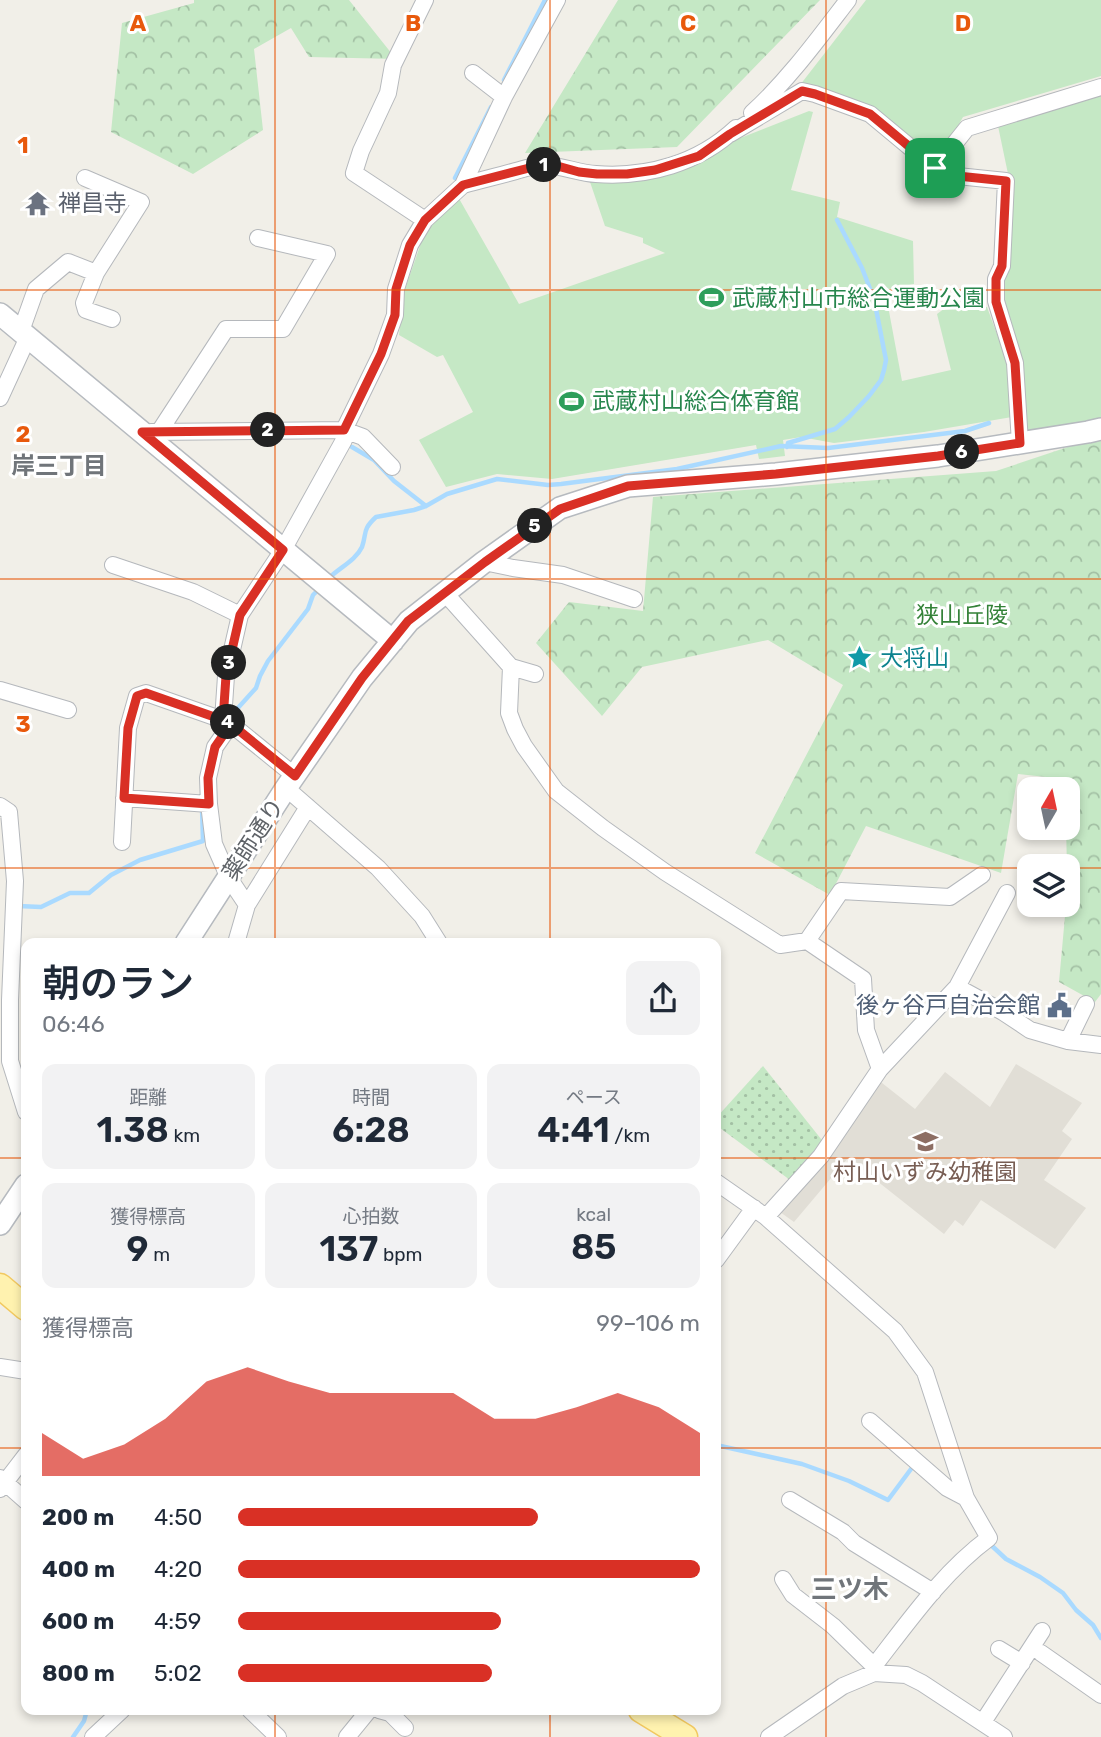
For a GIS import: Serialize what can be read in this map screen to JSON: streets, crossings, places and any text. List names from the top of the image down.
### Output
{
  "streets": {
    "street": ["薬師通り"]
  },
  "districts": ["岸三丁目", "三ツ木"],
  "parks": ["狭山丘陵"],
  "places": {
    "temple": ["禅昌寺"],
    "sports": ["武蔵村山市総合運動公園", "武蔵村山総合体育館"],
    "place": ["大将山"],
    "public building": ["後ヶ谷戸自治会館"],
    "school or university": ["村山いずみ幼稚園"]
  },
  "north": "top",
  "page": {
    "pins": [
      "1",
      "2",
      "6",
      "5",
      "3",
      "4"
    ],
    "heading": ["朝のラン", "06:46"],
    "stats": [
      ["距離", "1.38 km"],
      ["時間", "6:28"],
      ["ペース", "4:41 /km"],
      ["獲得標高", "9 m"],
      ["心拍数", "137 bpm"],
      ["kcal", "85"]
    ],
    "chart": ["獲得標高", "99–106 m"],
    "list": [
      {
        "name": "200 m",
        "note": "4:50"
      },
      {
        "name": "400 m",
        "note": "4:20"
      },
      {
        "name": "600 m",
        "note": "4:59"
      },
      {
        "name": "800 m",
        "note": "5:02"
      }
    ]
  },
  "grid": {
    "columns": [
      "A",
      "B",
      "C",
      "D"
    ],
    "rows": ["1", "2", "3"]
  }
}
